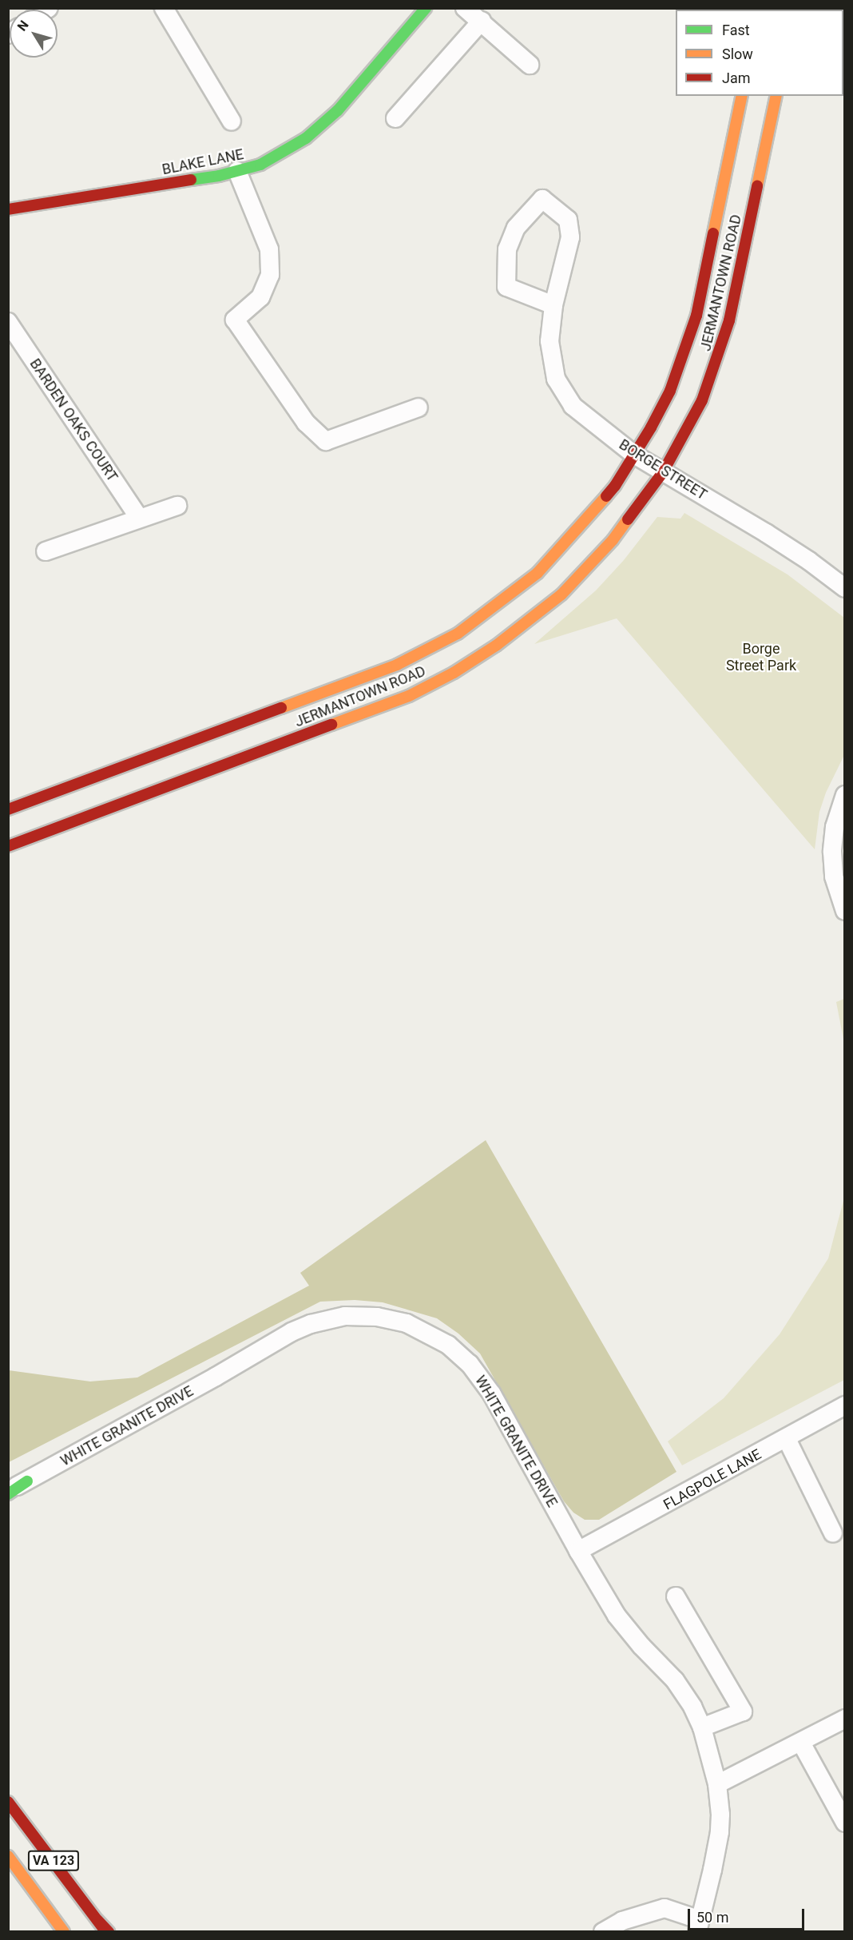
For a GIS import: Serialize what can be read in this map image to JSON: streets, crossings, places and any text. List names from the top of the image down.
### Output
{
  "streets": {
    "main road": ["BLAKE LANE", "JERMANTOWN ROAD", "VA 123"],
    "street": [
      "BARDEN OAKS COURT",
      "BORGE STREET",
      "WHITE GRANITE DRIVE",
      "FLAGPOLE LANE"
    ]
  },
  "crossings": [
    ["JERMANTOWN ROAD", "BORGE STREET"],
    ["WHITE GRANITE DRIVE", "FLAGPOLE LANE"]
  ],
  "parks": ["Borge Street Park"],
  "legend": ["Fast", "Slow", "Jam"],
  "scale_bar": "50 m",
  "north": "top left"
}
